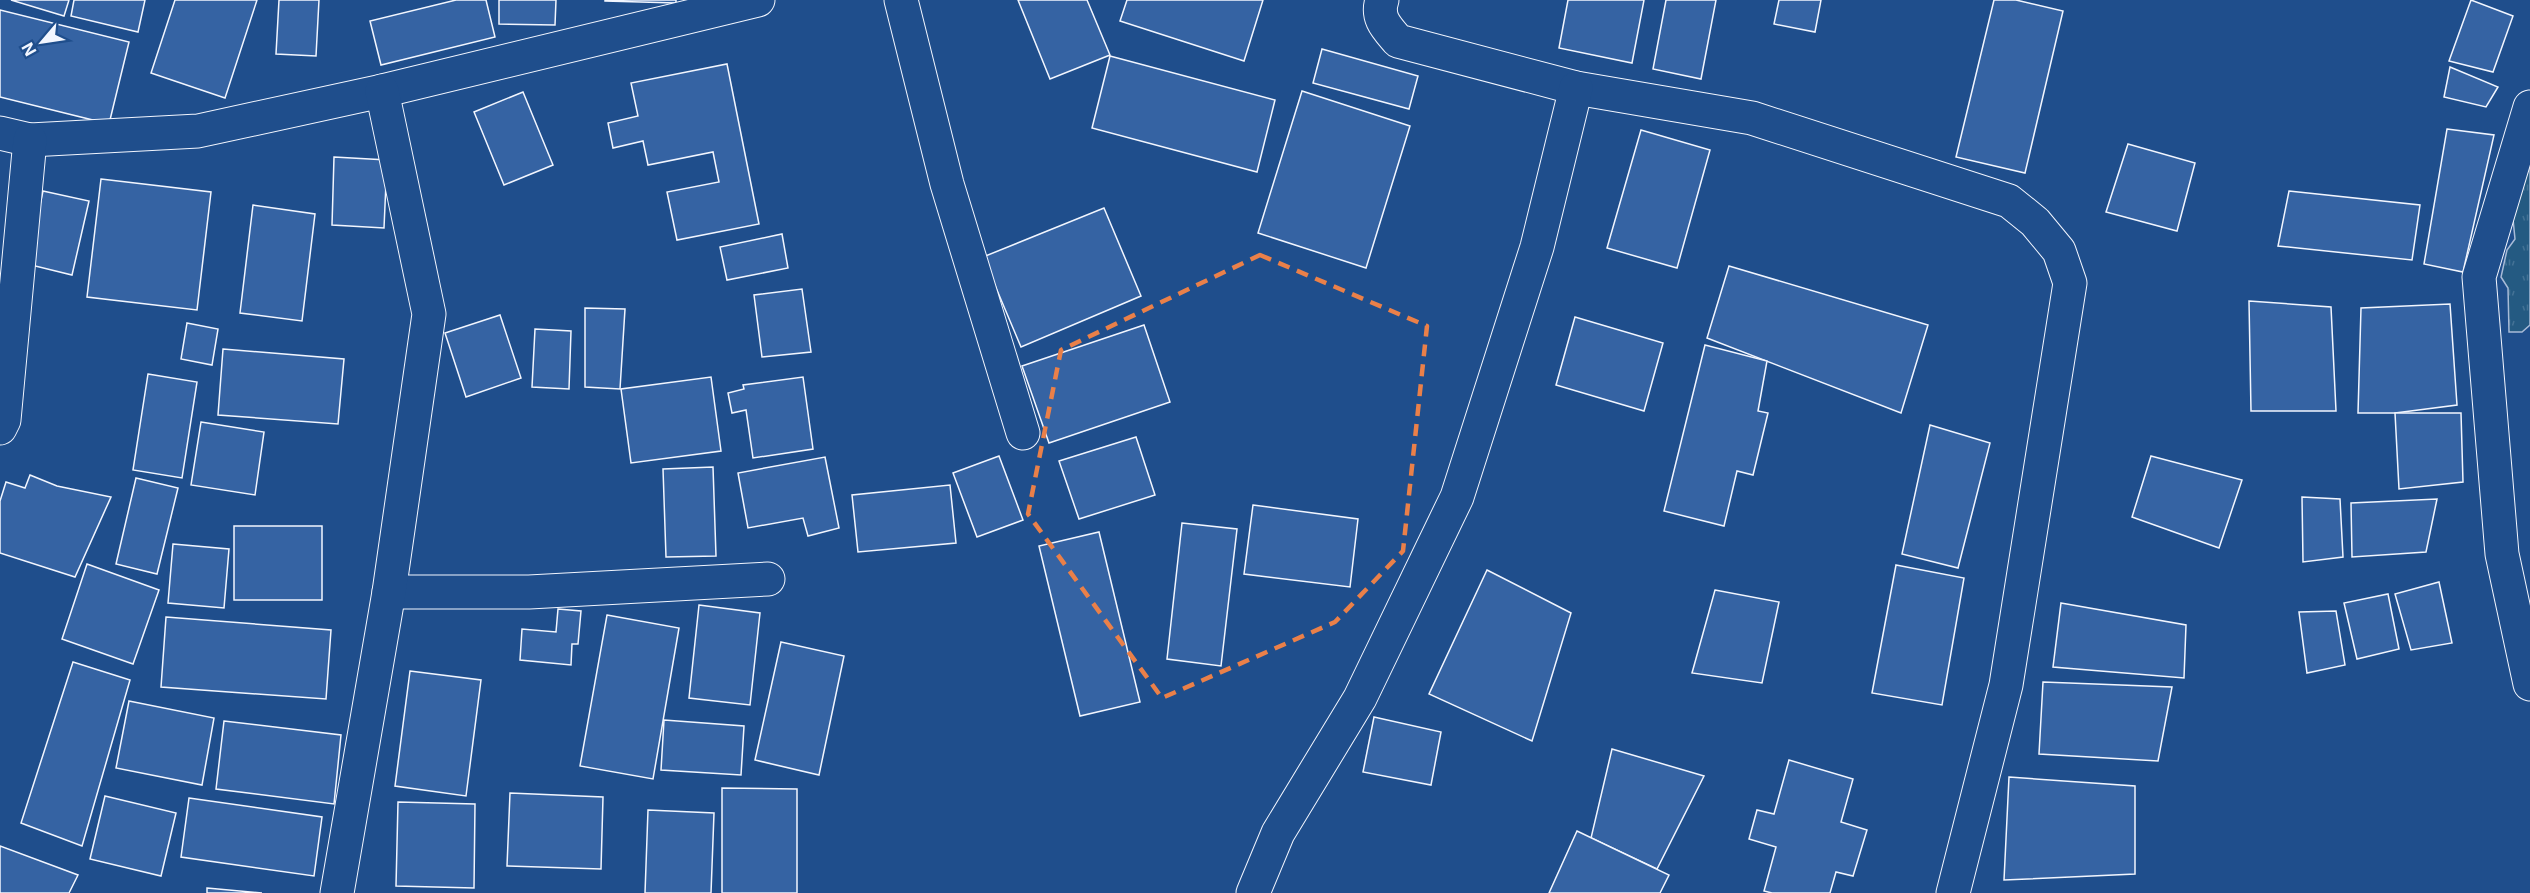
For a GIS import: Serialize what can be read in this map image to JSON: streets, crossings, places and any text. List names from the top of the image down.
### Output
{
  "north": "bottom left"
}
